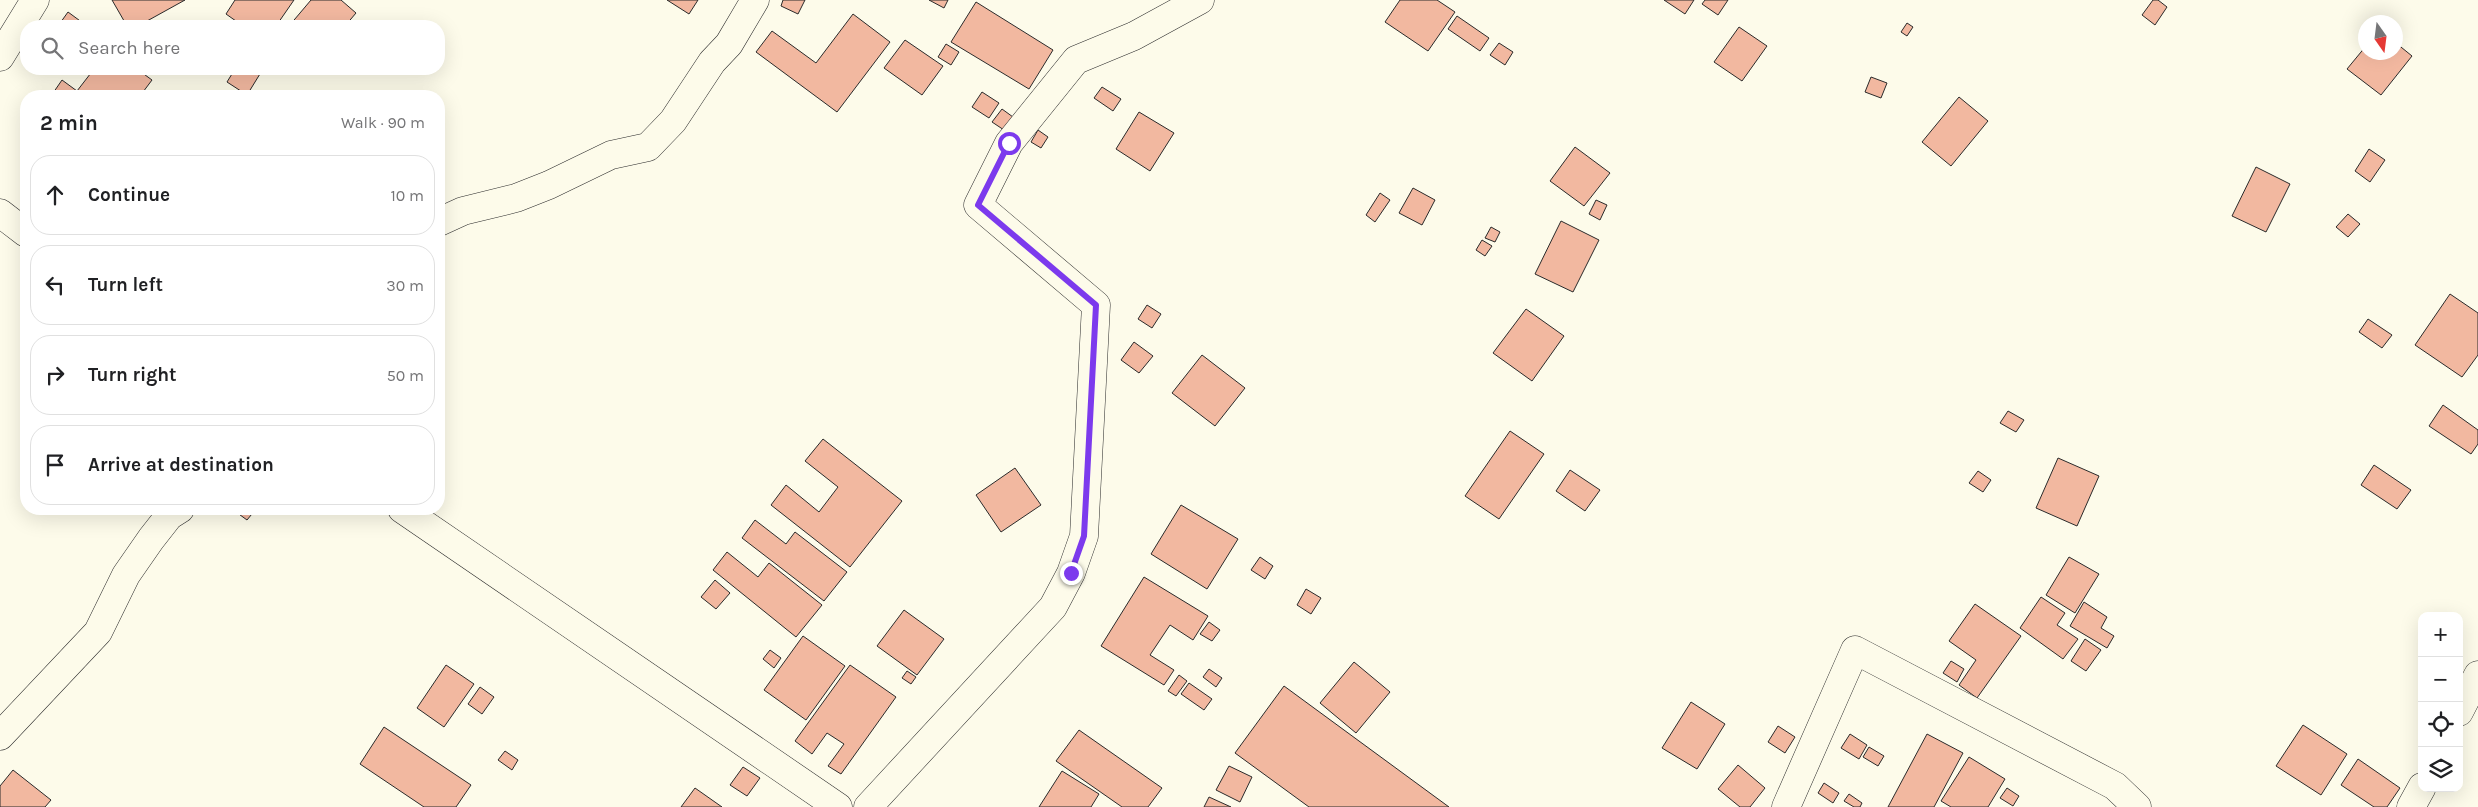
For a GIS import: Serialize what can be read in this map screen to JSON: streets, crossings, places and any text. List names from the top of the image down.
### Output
{
  "north": "bottom",
  "page": {
    "search": "Search here",
    "heading": ["2 min", "Walk · 90 m"],
    "list": [
      ["Continue", "10 m"],
      ["Turn left", "30 m"],
      ["Turn right", "50 m"],
      "Arrive at destination"
    ],
    "map_buttons": ["+", "−"]
  }
}
